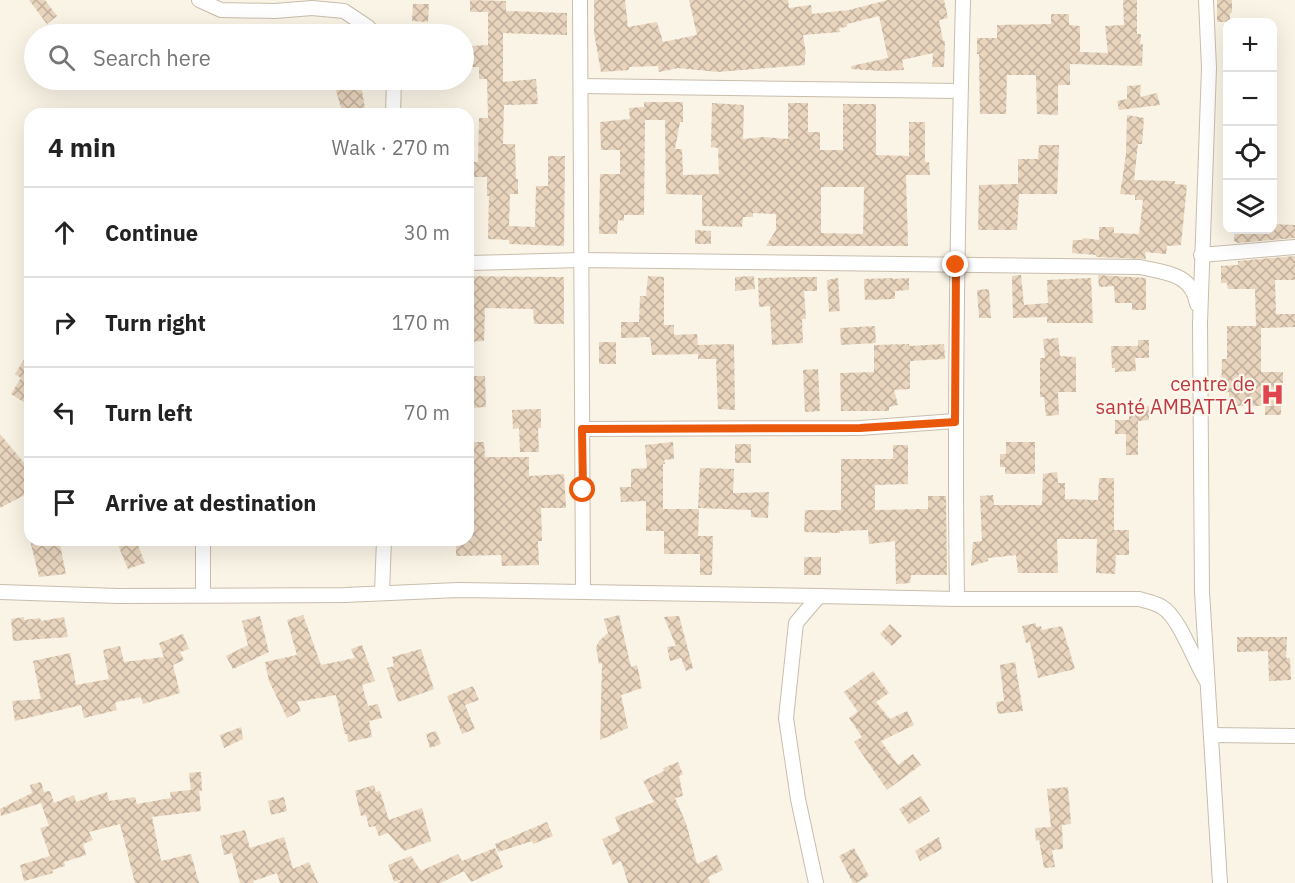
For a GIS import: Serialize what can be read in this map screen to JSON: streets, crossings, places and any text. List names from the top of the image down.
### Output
{
  "places": {
    "hospital": ["centre de santé AMBATTA 1"]
  },
  "page": {
    "map_buttons": ["+", "−"],
    "search": "Search here",
    "heading": ["4 min", "Walk · 270 m"],
    "list": [
      ["Continue", "30 m"],
      ["Turn right", "170 m"],
      ["Turn left", "70 m"],
      "Arrive at destination"
    ]
  }
}
